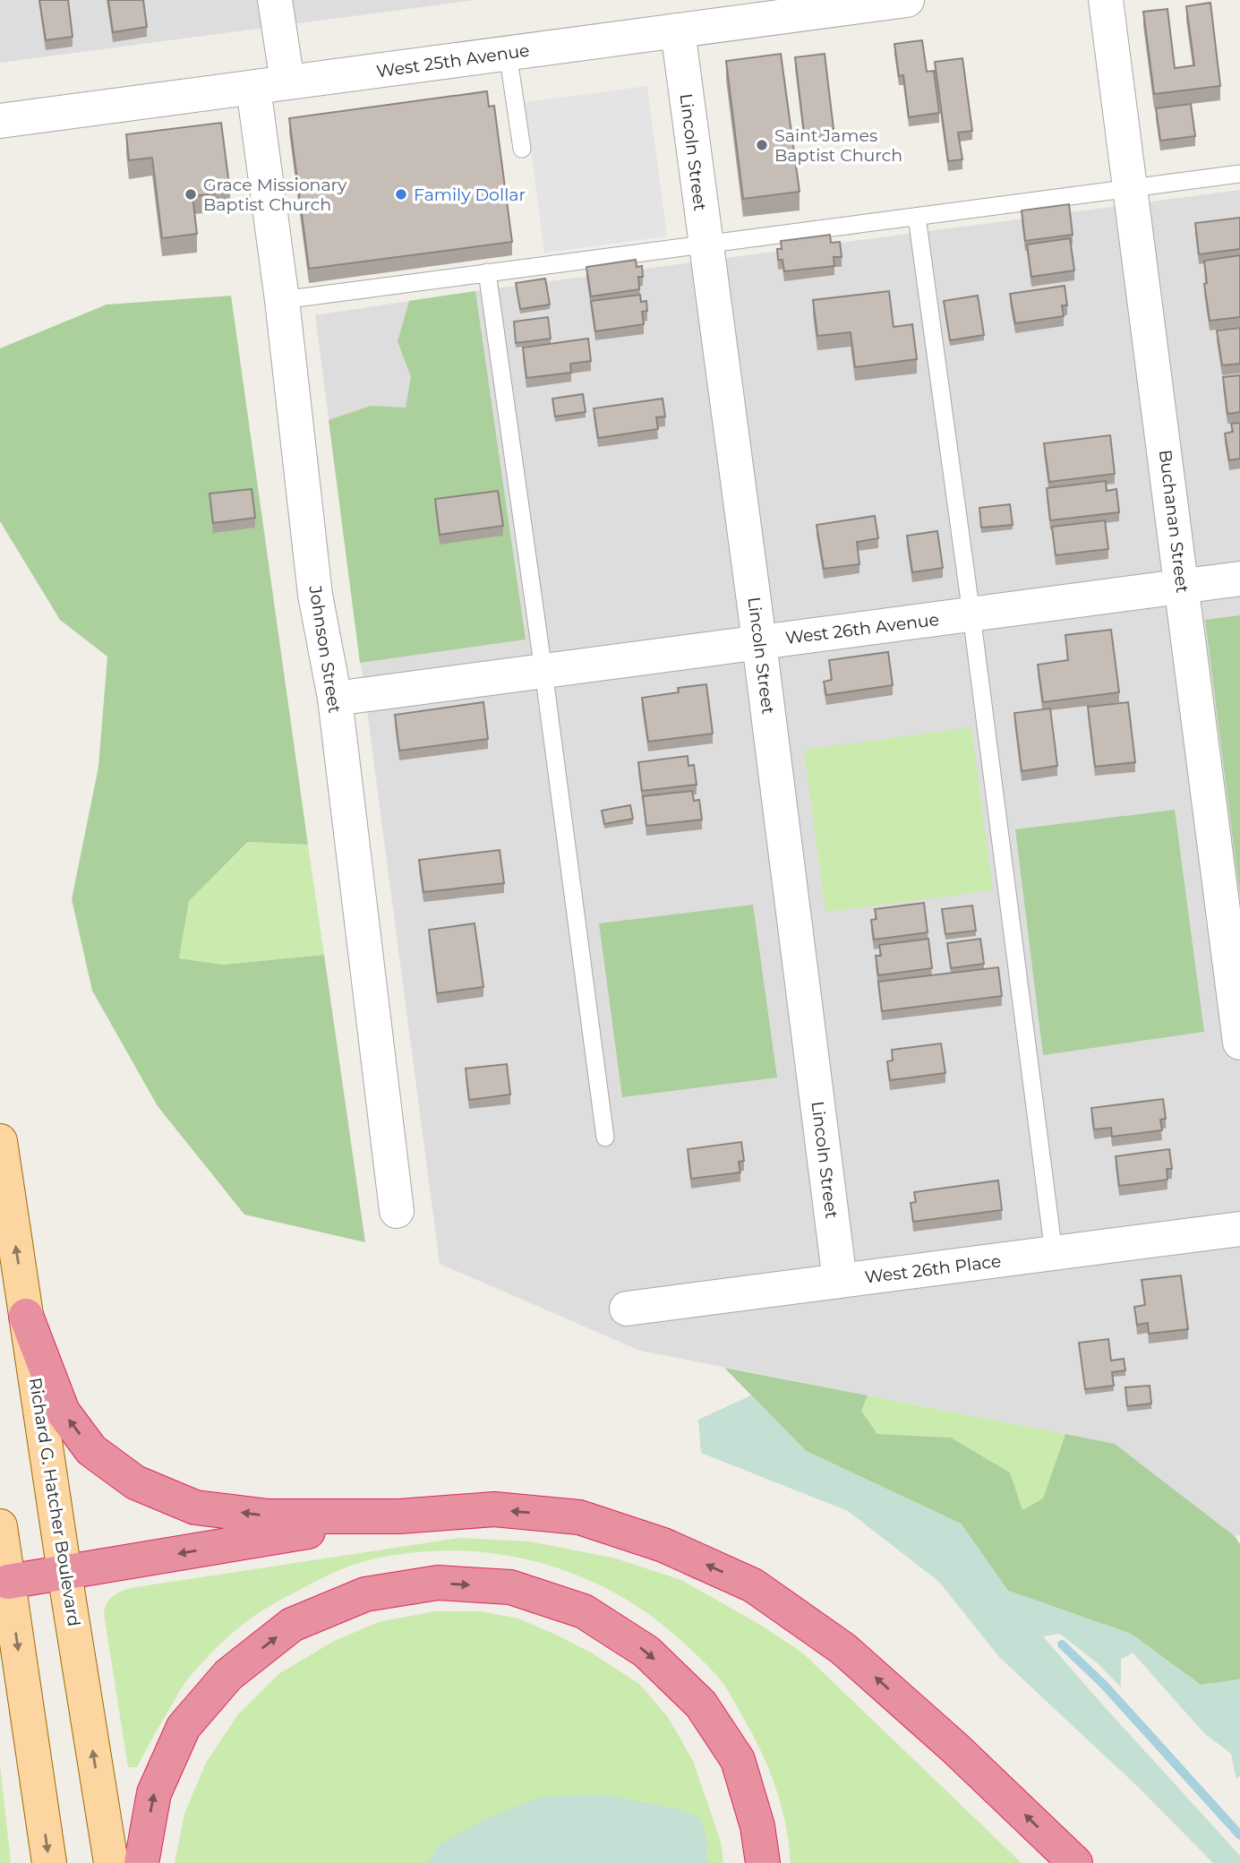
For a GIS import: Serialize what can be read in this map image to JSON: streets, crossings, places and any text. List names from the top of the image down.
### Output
{
  "streets": {
    "main road": ["Richard G. Hatcher Boulevard"],
    "street": [
      "West 25th Avenue",
      "Lincoln Street",
      "Buchanan Street",
      "West 26th Avenue",
      "Johnson Street",
      "West 26th Place"
    ]
  },
  "crossings": [
    ["West 25th Avenue", "Lincoln Street"],
    ["West 25th Avenue", "Johnson Street"],
    ["Lincoln Street", "West 26th Avenue"],
    ["Lincoln Street", "West 26th Place"],
    ["Buchanan Street", "West 26th Avenue"],
    ["West 26th Avenue", "Johnson Street"]
  ],
  "places": ["Saint James Baptist Church", "Grace Missionary Baptist Church", "Family Dollar"]
}
